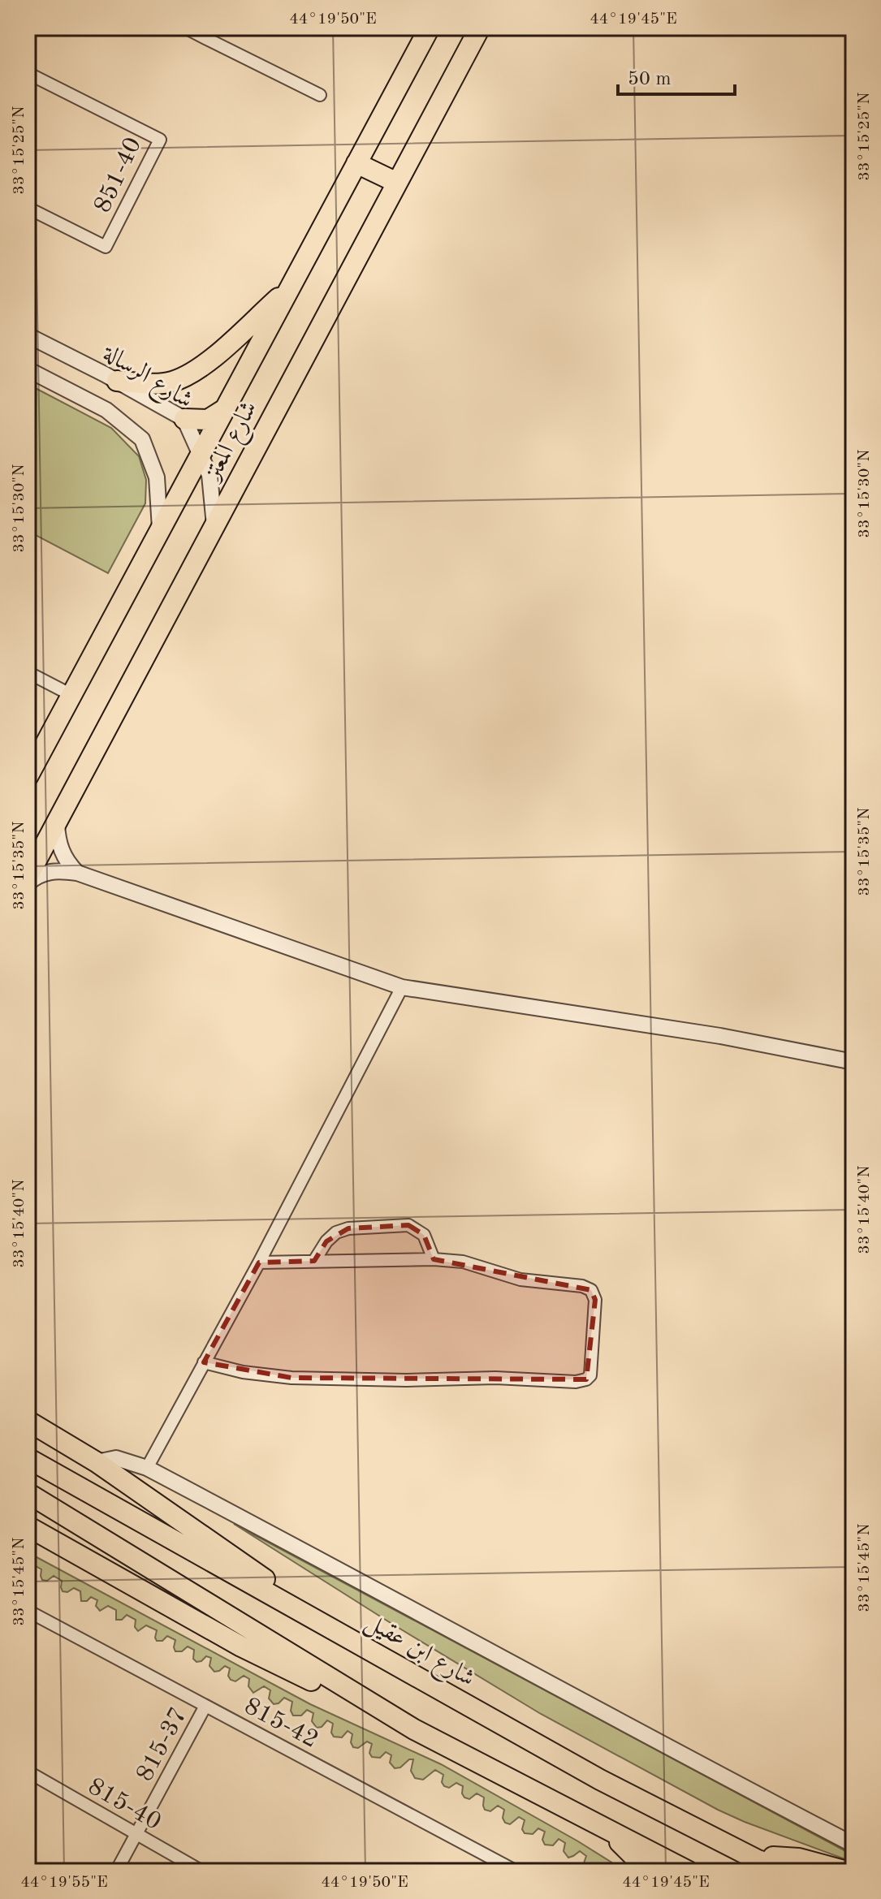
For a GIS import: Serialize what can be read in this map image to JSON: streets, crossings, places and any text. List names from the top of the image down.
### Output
{
  "streets": {
    "main road": ["شارع المعتز", "شارع ابن عقيل"],
    "street": [
      "851-40",
      "شارع الرسالة",
      "815-42",
      "815-37",
      "815-40"
    ]
  },
  "crossings": [
    ["شارع الرسالة", "شارع المعتز"],
    ["815-42", "815-37"],
    ["815-37", "815-40"]
  ],
  "scale_bar": "50 m",
  "coordinates": [
    "44°19'50\"E",
    "44°19'45\"E",
    "33°15'25\"N",
    "33°15'30\"N",
    "33°15'35\"N",
    "33°15'40\"N",
    "33°15'45\"N",
    "44°19'55\"E"
  ]
}
